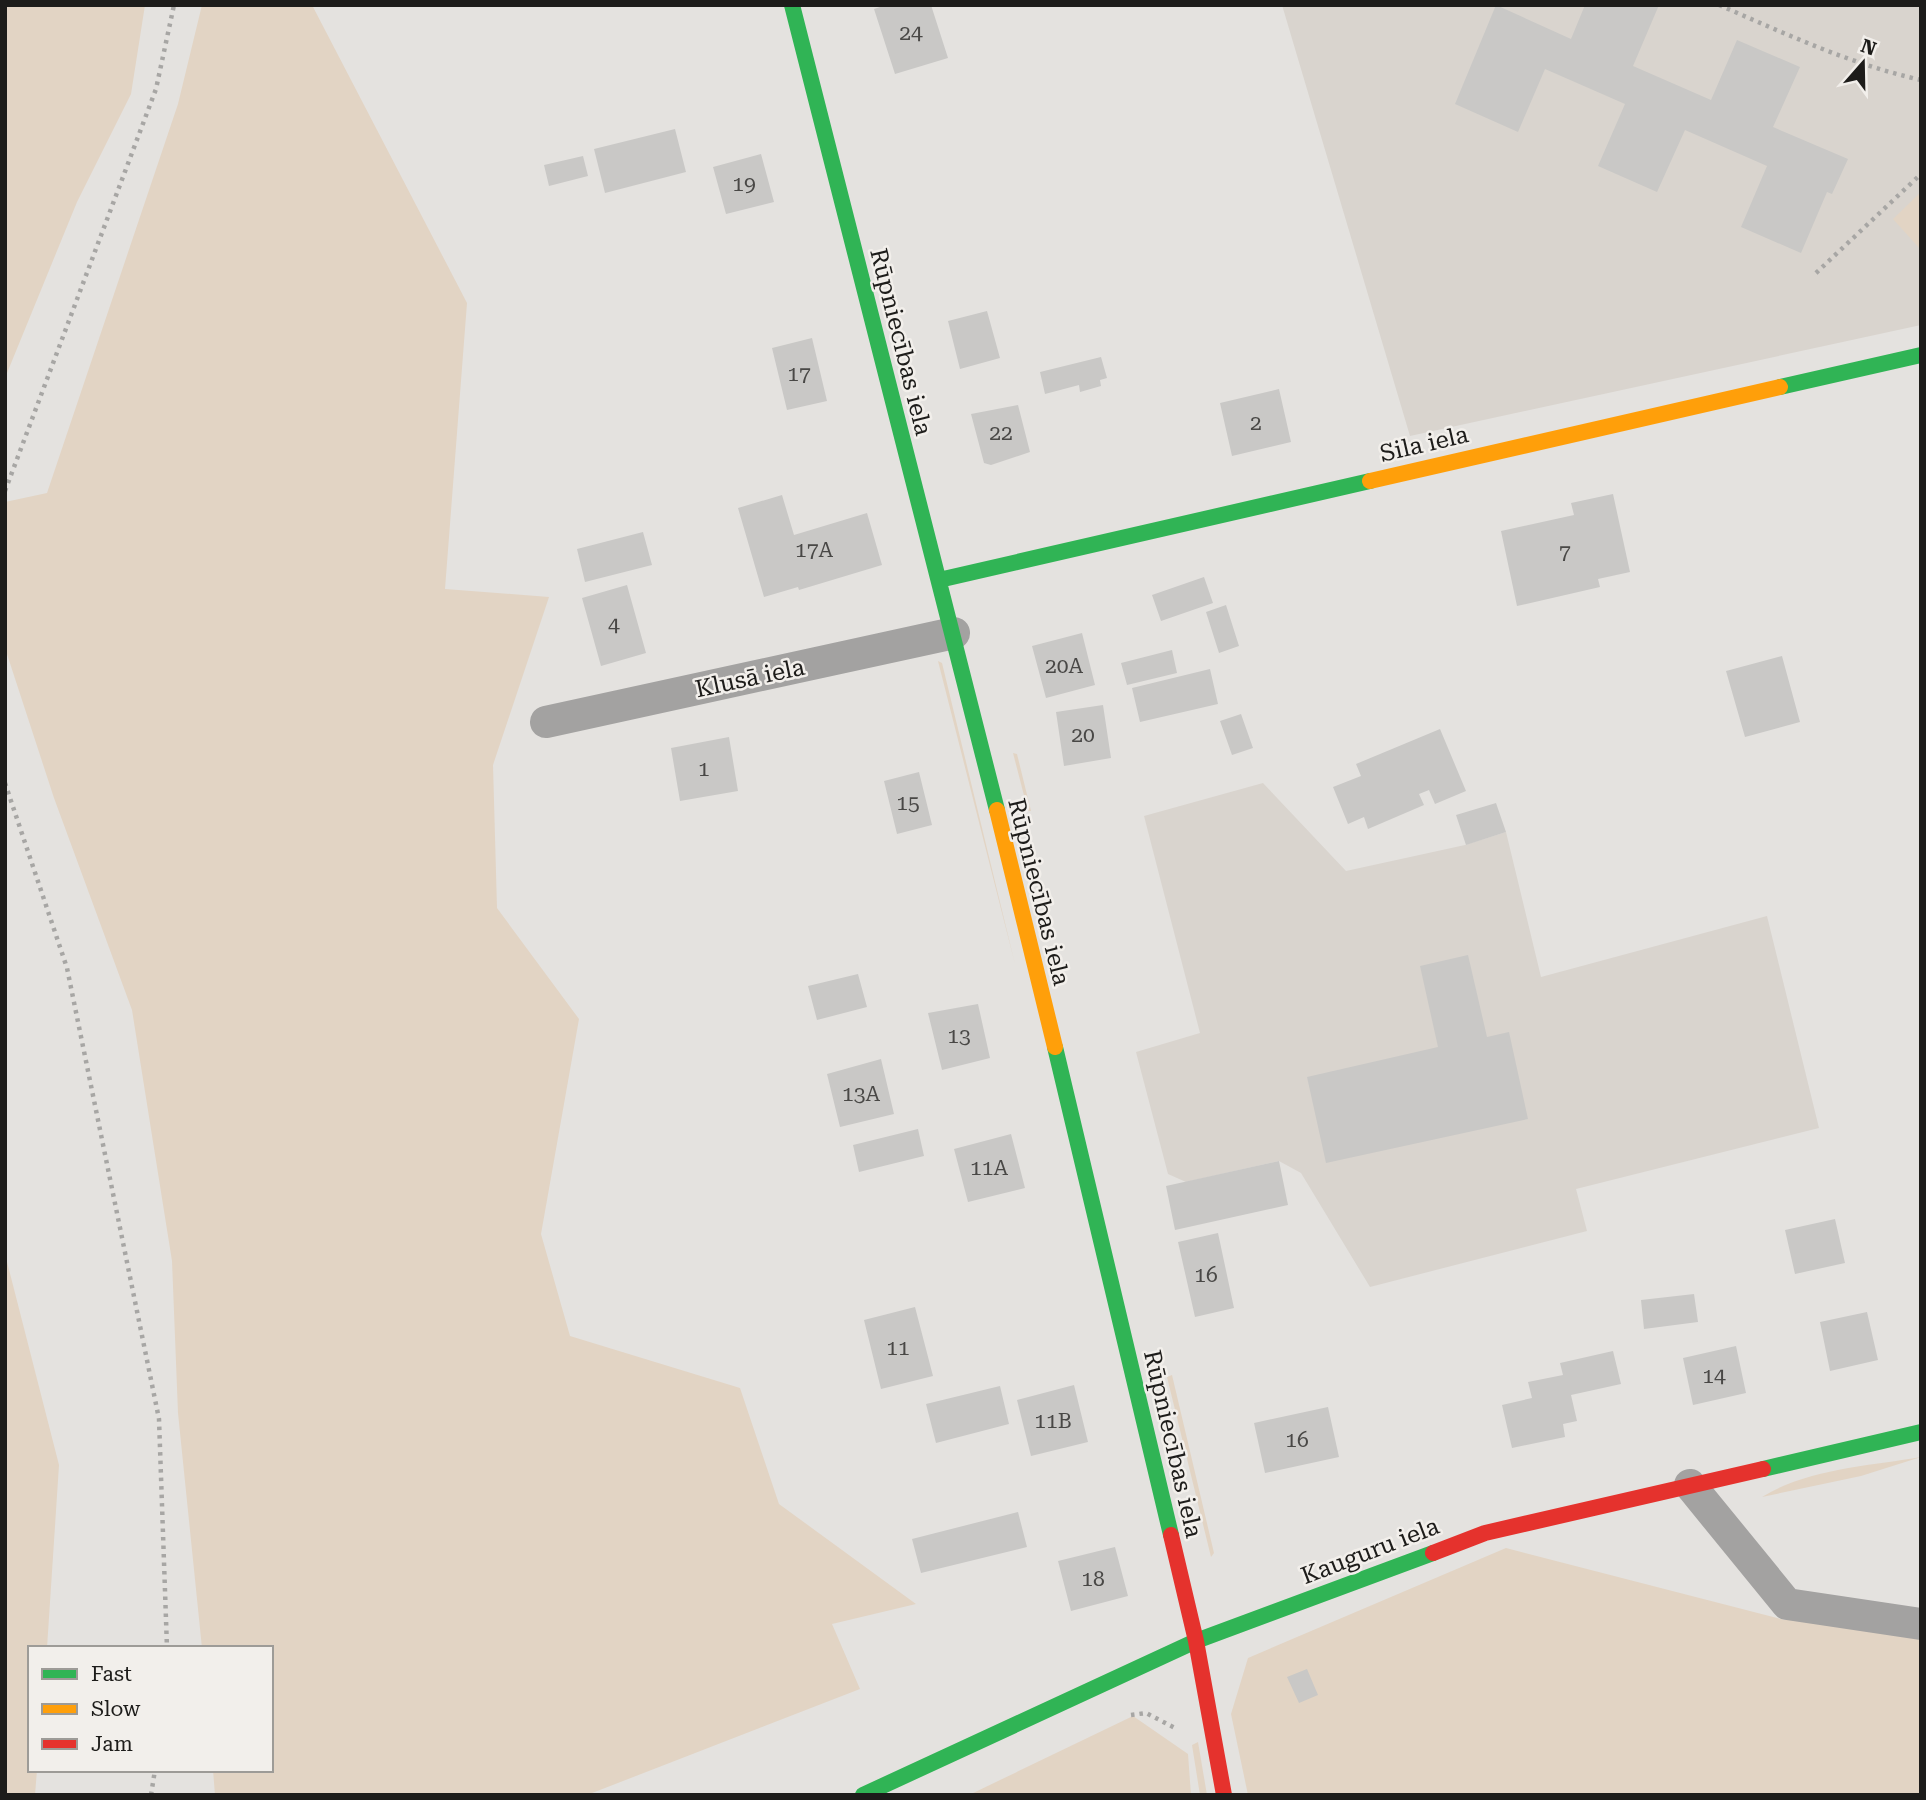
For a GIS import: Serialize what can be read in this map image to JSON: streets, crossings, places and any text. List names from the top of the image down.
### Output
{
  "streets": {
    "street": [
      "Rūpniecības iela",
      "Sila iela",
      "Klusā iela",
      "Kauguru iela"
    ]
  },
  "crossings": [
    ["Rūpniecības iela", "Sila iela"],
    ["Rūpniecības iela", "Klusā iela"],
    ["Rūpniecības iela", "Kauguru iela"]
  ],
  "house_numbers": [
    "24",
    "19",
    "17",
    "2",
    "22",
    "17A",
    "7",
    "4",
    "20A",
    "20",
    "1",
    "15",
    "13",
    "13A",
    "11A",
    "16",
    "11",
    "14",
    "11B",
    "16",
    "18"
  ],
  "legend": ["Fast", "Slow", "Jam"],
  "north": "top"
}
